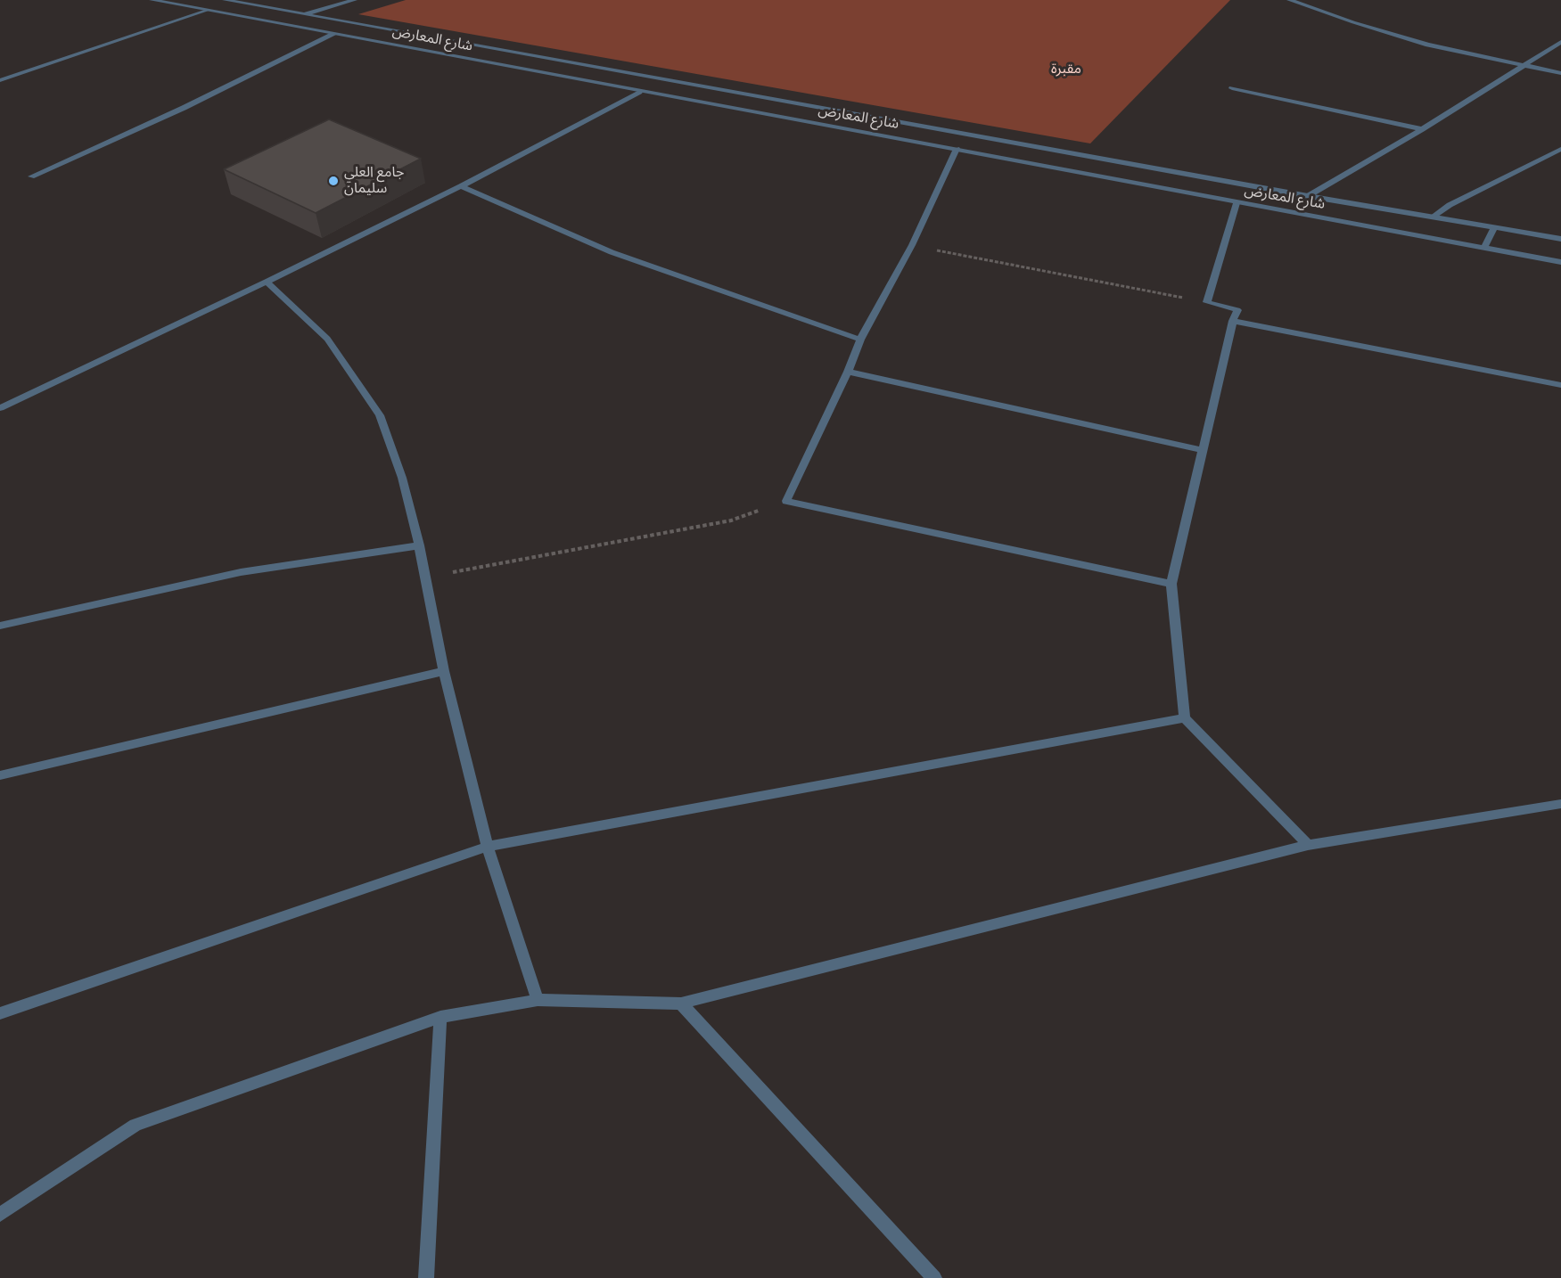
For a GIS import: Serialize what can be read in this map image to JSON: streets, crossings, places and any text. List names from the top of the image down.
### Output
{
  "streets": {
    "street": ["شارع المعارض"]
  },
  "parks": ["مقبرة"],
  "places": ["جامع العلي سليمان"]
}
